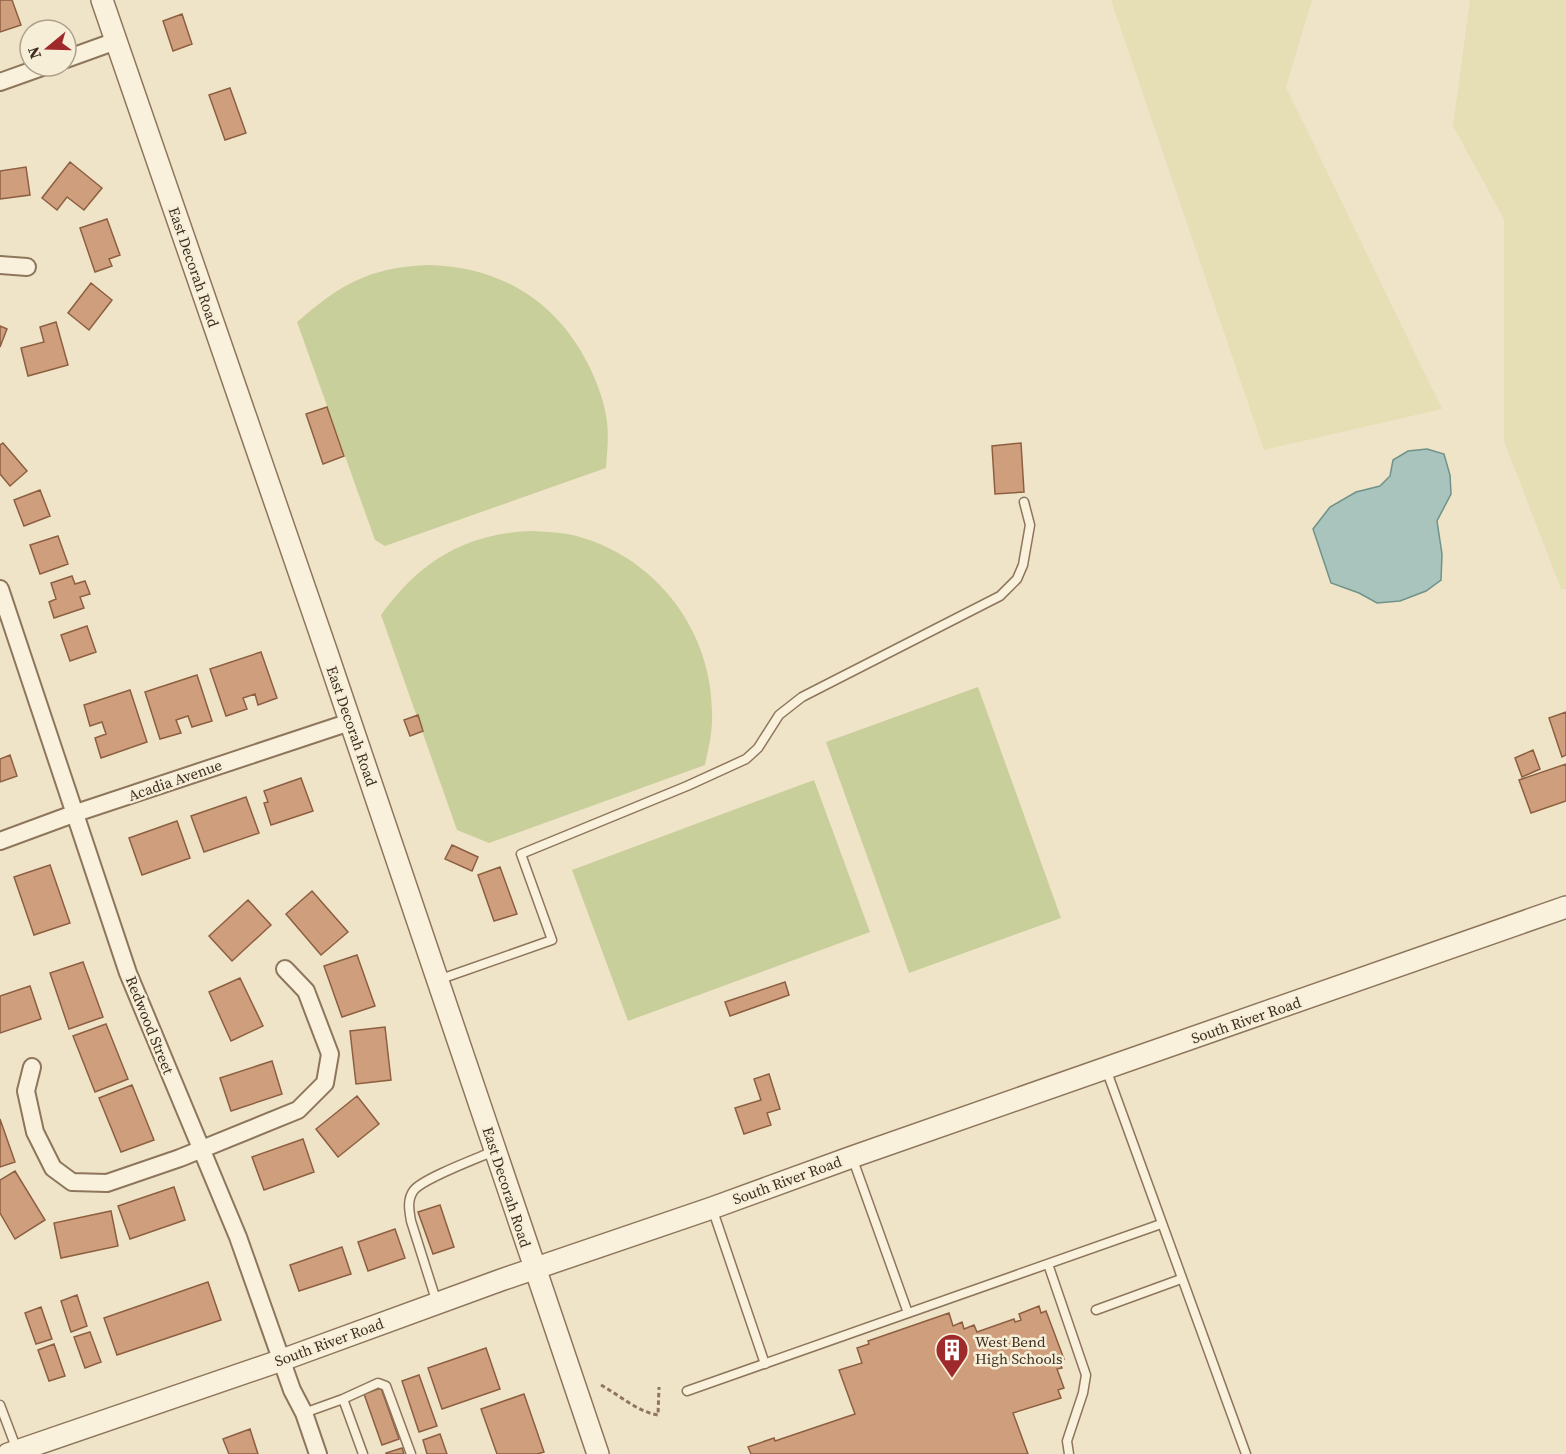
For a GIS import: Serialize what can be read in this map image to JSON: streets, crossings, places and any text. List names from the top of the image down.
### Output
{
  "streets": {
    "street": [
      "East Decorah Road",
      "Acadia Avenue",
      "South River Road",
      "Redwood Street"
    ]
  },
  "crossings": [
    ["East Decorah Road", "Acadia Avenue"],
    ["East Decorah Road", "South River Road"],
    ["Acadia Avenue", "Redwood Street"],
    ["South River Road", "Redwood Street"]
  ],
  "places": {
    "building": ["West Bend High Schools"]
  },
  "north": "left"
}
